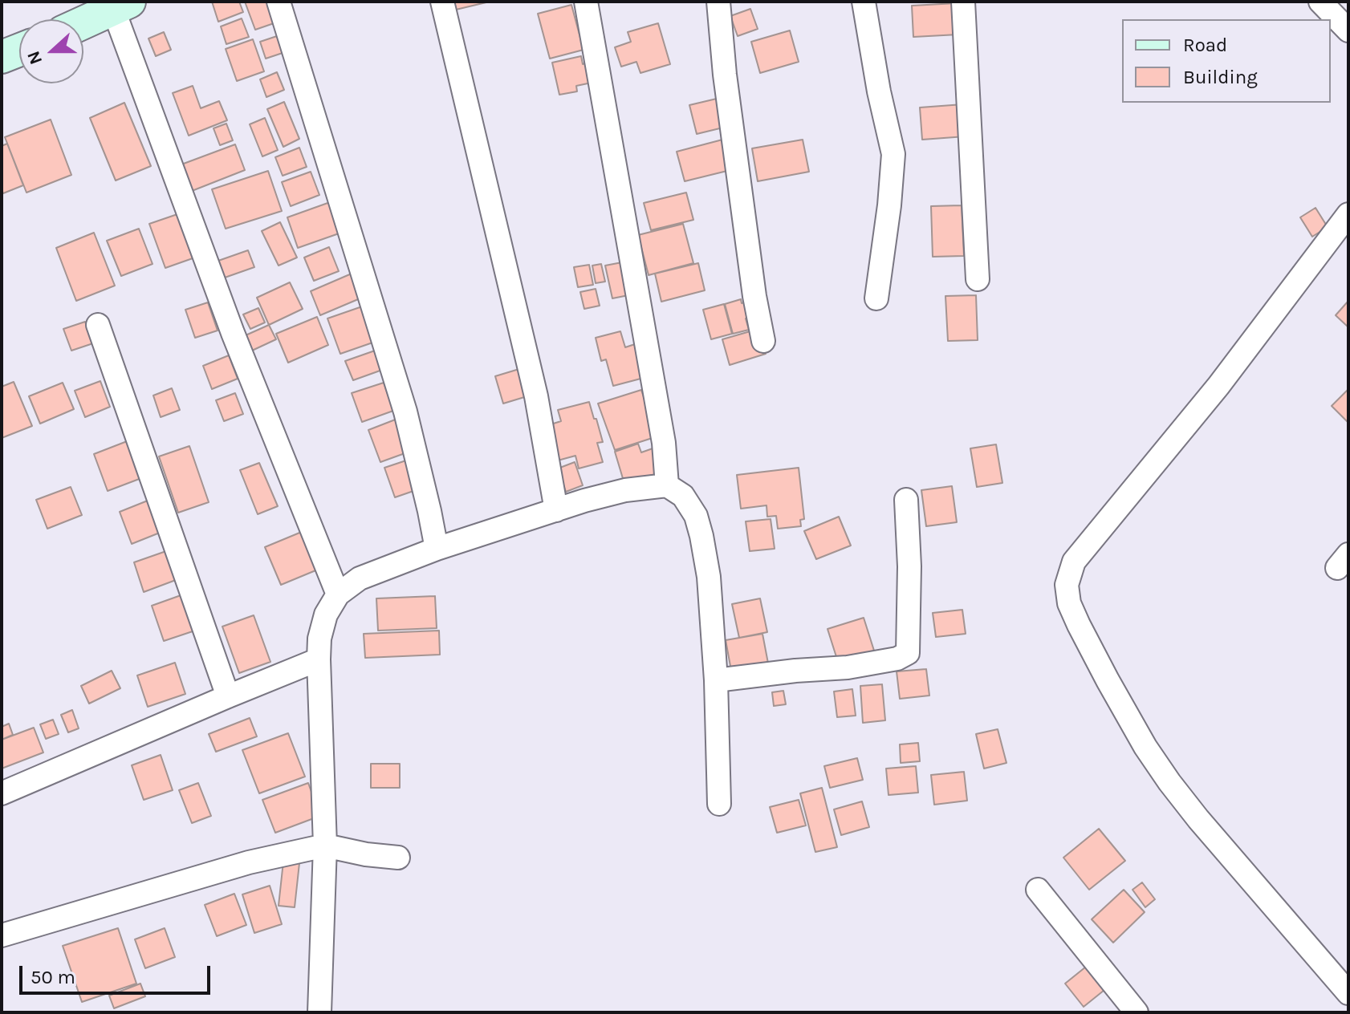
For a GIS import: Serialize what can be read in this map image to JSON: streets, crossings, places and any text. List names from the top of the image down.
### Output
{
  "legend": ["Road", "Building"],
  "scale_bar": "50 m",
  "north": "left"
}
